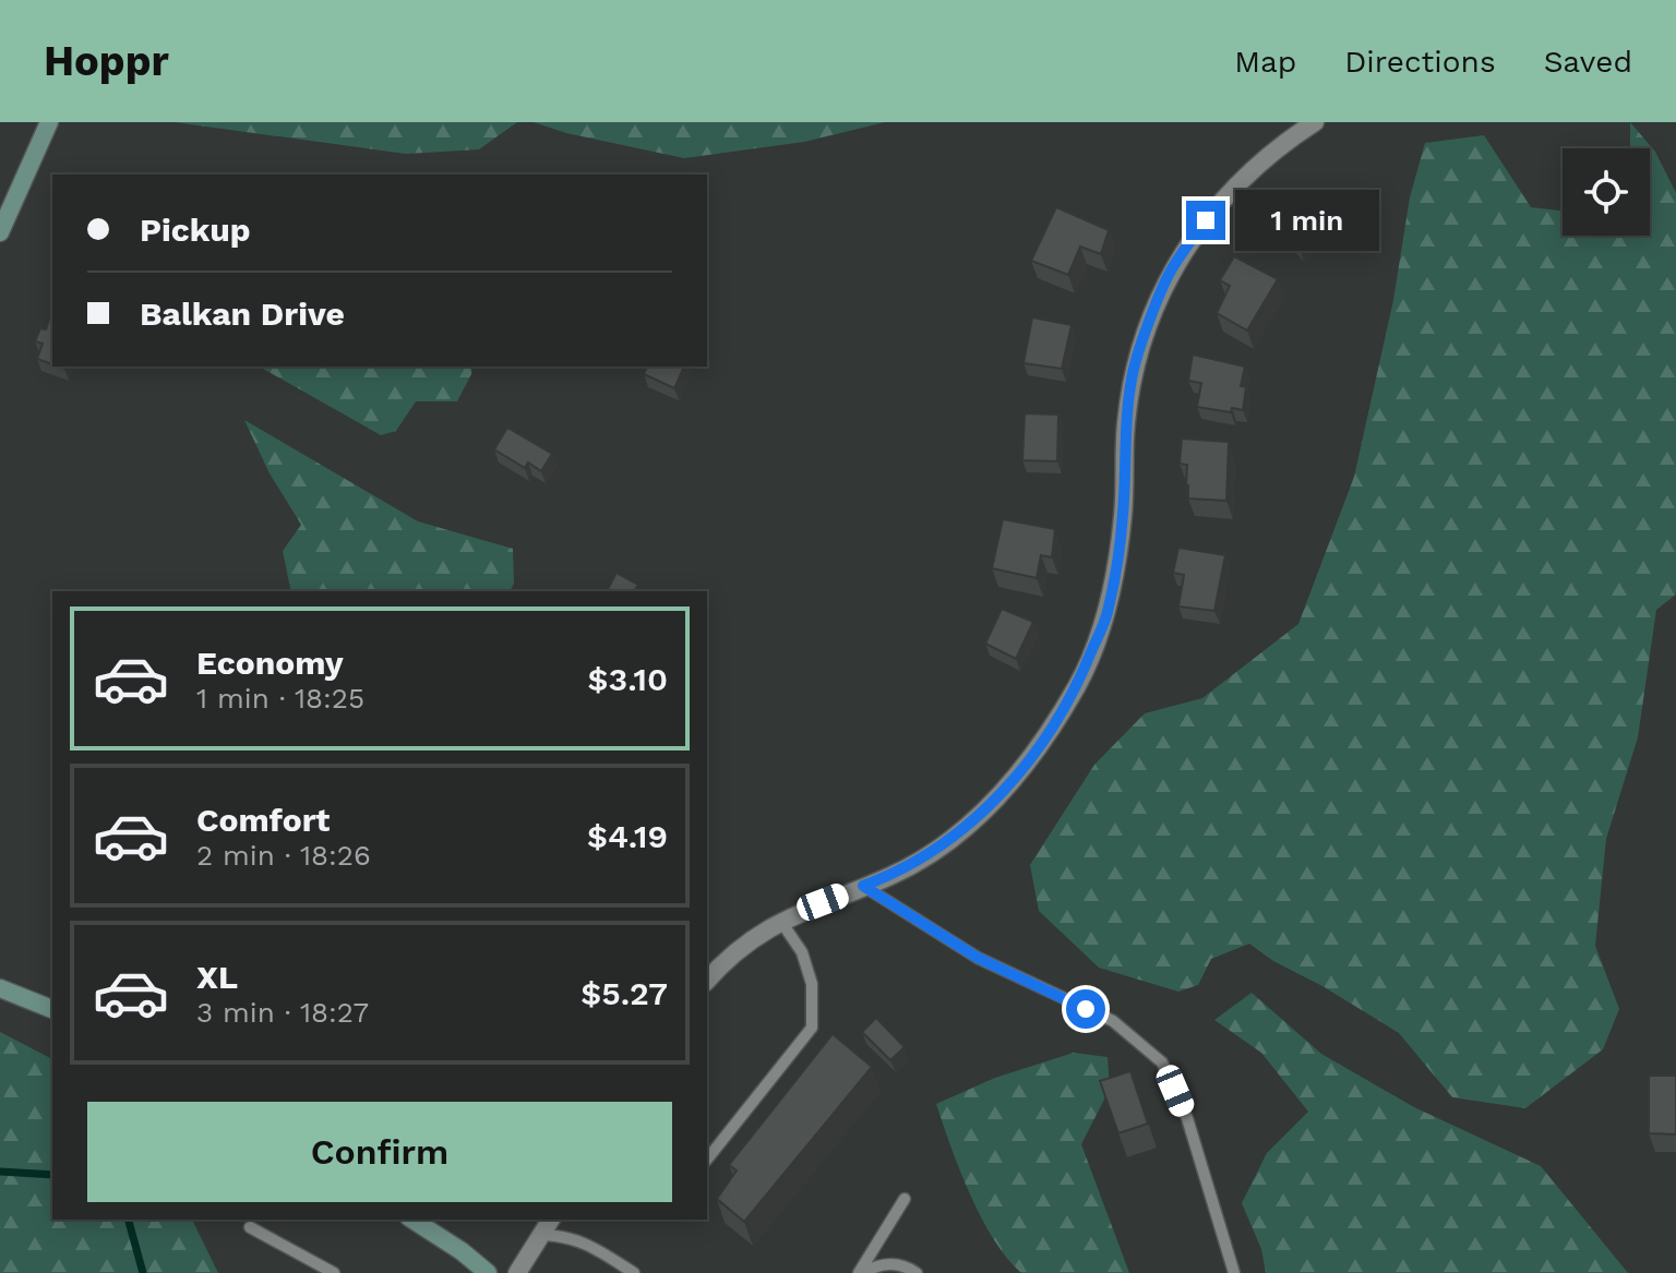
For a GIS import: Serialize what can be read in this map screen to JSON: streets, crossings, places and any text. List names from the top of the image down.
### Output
{
  "page": {
    "header": "Hoppr",
    "nav": ["Map", "Directions", "Saved"],
    "banner": ["Pickup", "Balkan Drive"],
    "bubble": "1 min",
    "list": [
      {
        "name": "Economy",
        "note": "1 min · 18:25",
        "value": "$3.10"
      },
      {
        "name": "Comfort",
        "note": "2 min · 18:26",
        "value": "$4.19"
      },
      {
        "name": "XL",
        "note": "3 min · 18:27",
        "value": "$5.27"
      }
    ],
    "buttons": "Confirm"
  }
}
